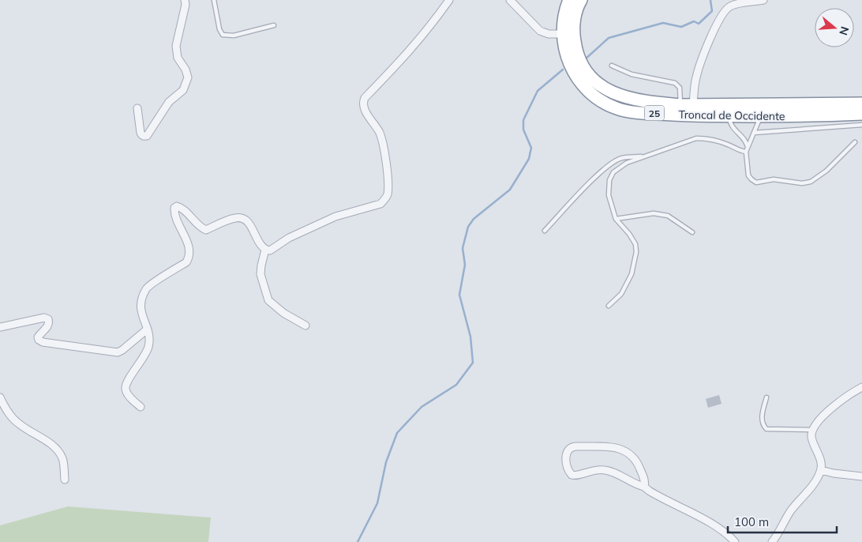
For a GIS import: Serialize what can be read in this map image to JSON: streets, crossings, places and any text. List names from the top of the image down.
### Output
{
  "streets": {
    "highway": ["25", "Troncal de Occidente"]
  },
  "scale_bar": "100 m",
  "north": "right"
}
